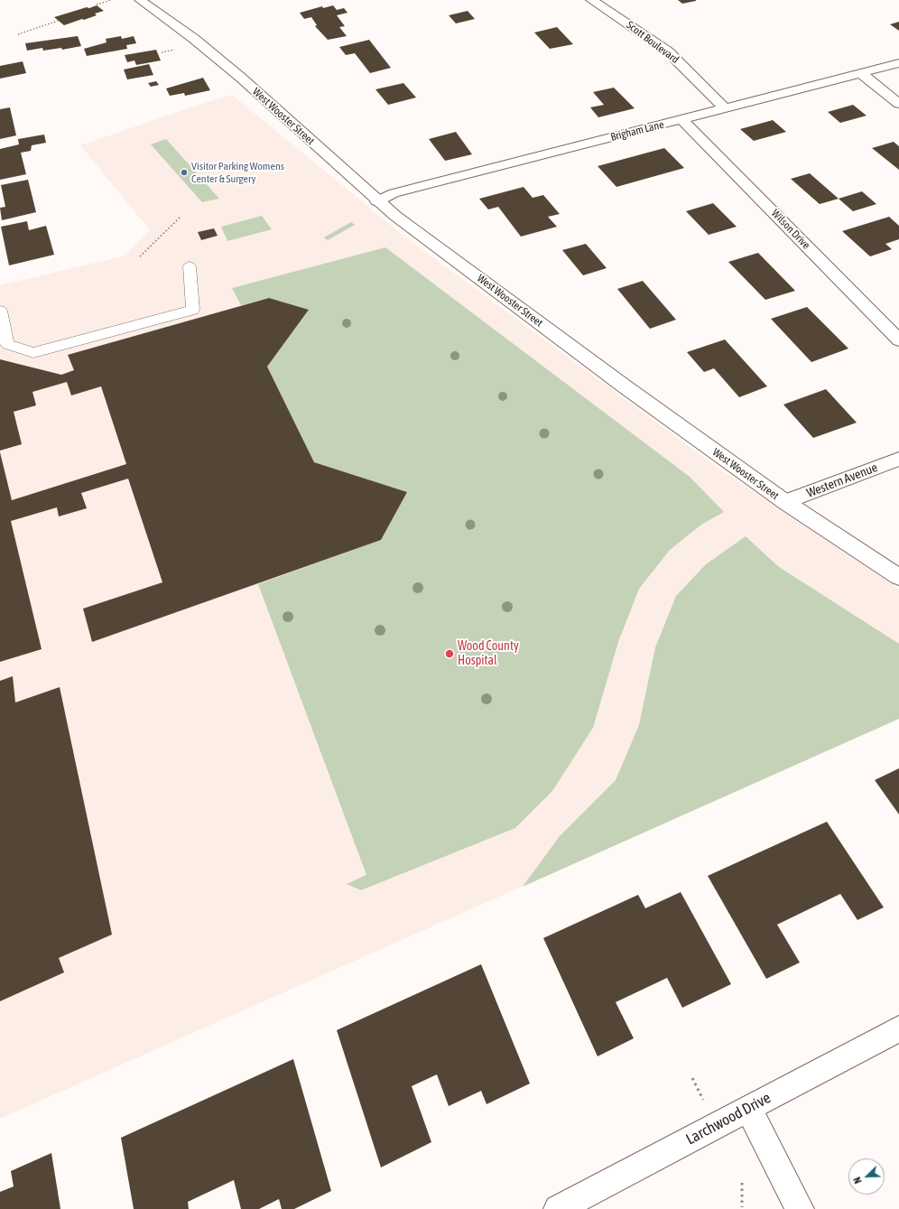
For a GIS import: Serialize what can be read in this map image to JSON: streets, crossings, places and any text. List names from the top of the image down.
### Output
{
  "streets": {
    "street": [
      "Scott Boulevard",
      "West Wooster Street",
      "Brigham Lane",
      "Wilson Drive",
      "Western Avenue",
      "Larchwood Drive"
    ]
  },
  "crossings": [
    ["Scott Boulevard", "Brigham Lane"],
    ["West Wooster Street", "Brigham Lane"],
    ["West Wooster Street", "Western Avenue"],
    ["Brigham Lane", "Wilson Drive"]
  ],
  "places": ["Visitor Parking Womens Center & Surgery", "Wood County Hospital"],
  "north": "bottom left"
}
